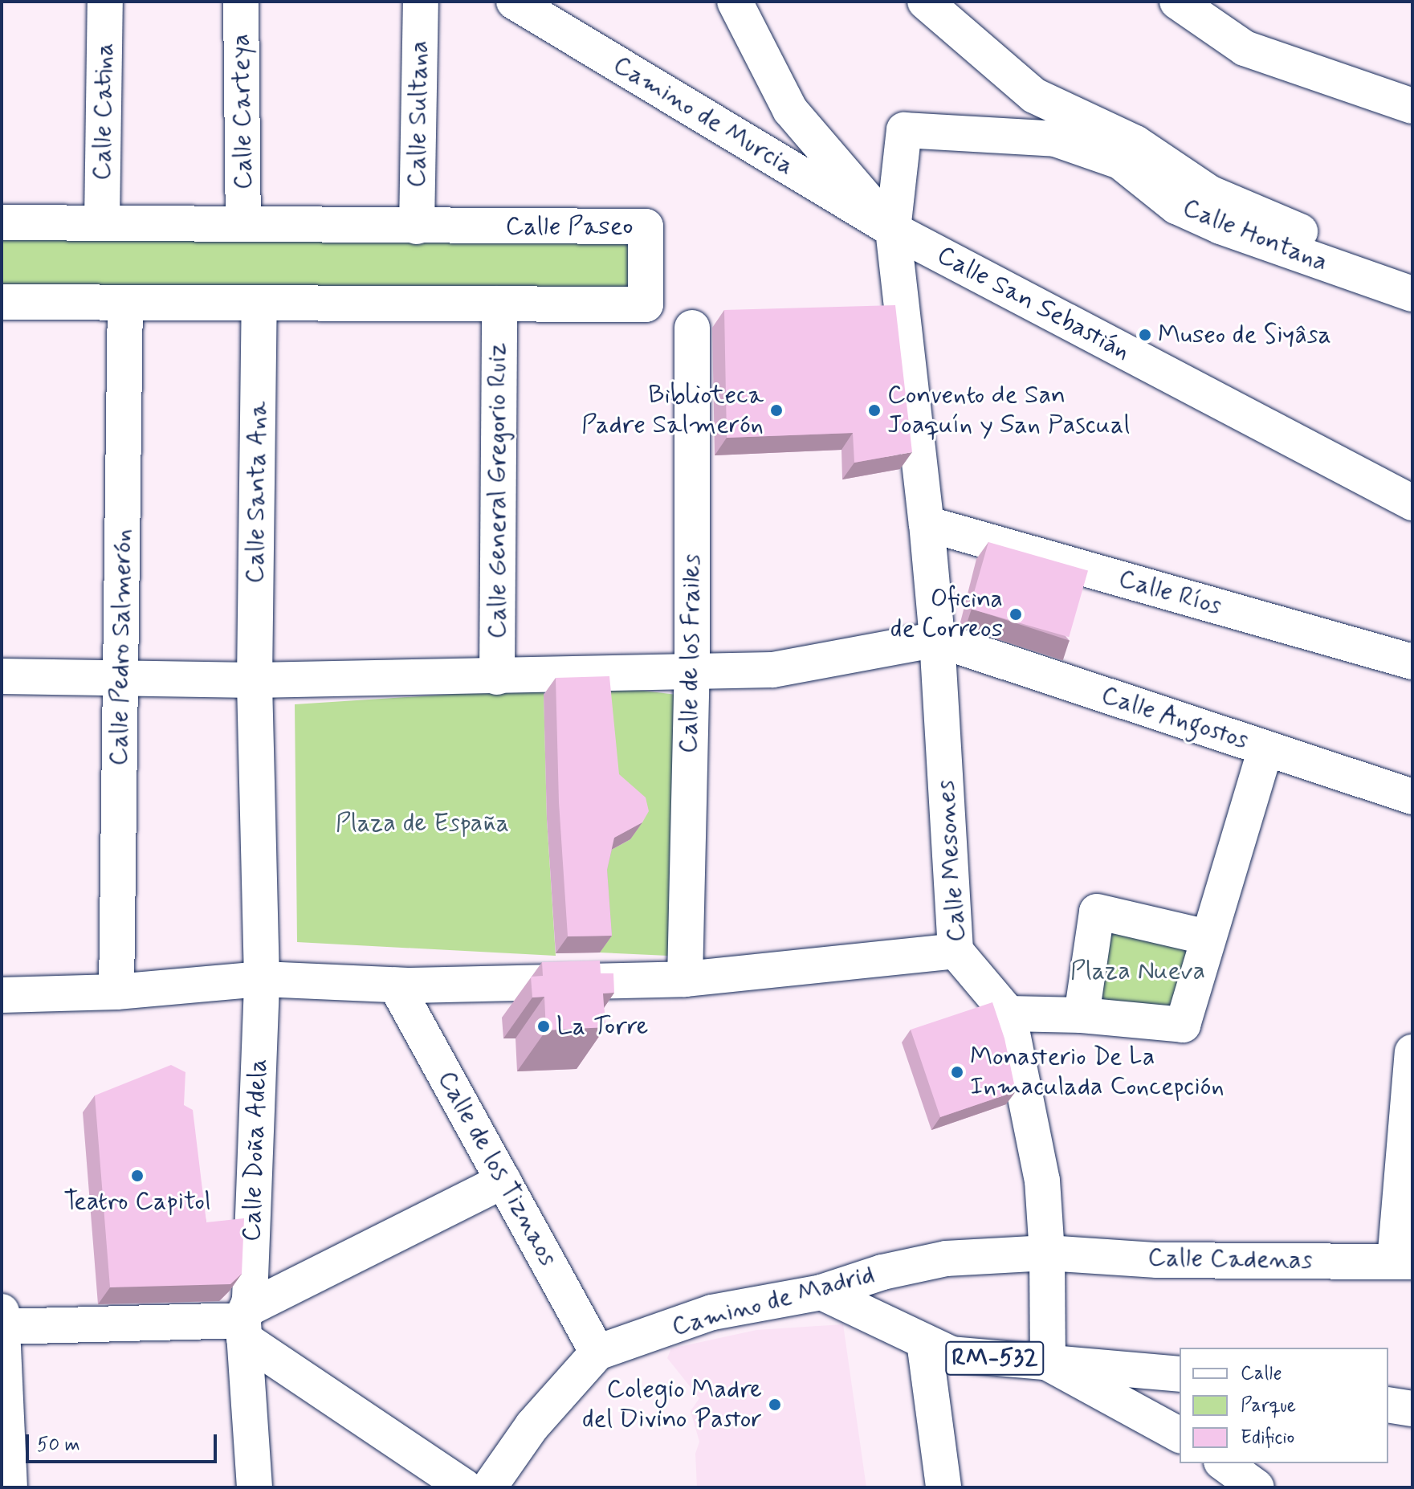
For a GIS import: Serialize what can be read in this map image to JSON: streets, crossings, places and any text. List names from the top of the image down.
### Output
{
  "streets": {
    "street": [
      "Calle Catina",
      "Calle Carteya",
      "Calle Sultana",
      "Camino de Murcia",
      "Calle Paseo",
      "Calle Hontana",
      "Calle San Sebastián",
      "Calle General Gregorio Ruiz",
      "Calle Santa Ana",
      "Calle Ríos",
      "Calle Pedro Salmerón",
      "Calle de los Frailes",
      "Calle Angostos",
      "Calle Mesones",
      "Calle Doña Adela",
      "Calle de los Tiznaos",
      "Calle Cadenas",
      "Camino de Madrid",
      "RM-532"
    ]
  },
  "crossings": [
    ["Calle Catina", "Calle Paseo"],
    ["Calle Carteya", "Calle Paseo"],
    ["Calle Sultana", "Calle Paseo"],
    ["Camino de Murcia", "Calle Hontana"],
    ["Camino de Murcia", "Calle San Sebastián"],
    ["Camino de Murcia", "Calle Mesones"],
    ["Calle Paseo", "Calle General Gregorio Ruiz"],
    ["Calle Paseo", "Calle Santa Ana"],
    ["Calle Paseo", "Calle Pedro Salmerón"],
    ["Calle Hontana", "Calle San Sebastián"],
    ["Calle Hontana", "Calle Mesones"],
    ["Calle San Sebastián", "Calle Mesones"],
    ["Calle Ríos", "Calle Mesones"],
    ["Calle Angostos", "Calle Mesones"],
    ["Calle Mesones", "Calle Cadenas"],
    ["Calle Mesones", "Camino de Madrid"],
    ["Calle Mesones", "RM-532"],
    ["Calle de los Tiznaos", "Camino de Madrid"],
    ["Calle Cadenas", "Camino de Madrid"],
    ["Camino de Madrid", "RM-532"]
  ],
  "parks": ["Plaza de España", "Plaza Nueva"],
  "places": [
    "Museo de Siyâsa",
    "Biblioteca Padre Salmerón",
    "Convento de San Joaquín y San Pascual",
    "Oficina de Correos",
    "La Torre",
    "Monasterio De La Inmaculada Concepción",
    "Teatro Capitol",
    "Colegio Madre del Divino Pastor"
  ],
  "legend": ["Calle", "Parque", "Edificio"],
  "scale_bar": "50 m"
}
